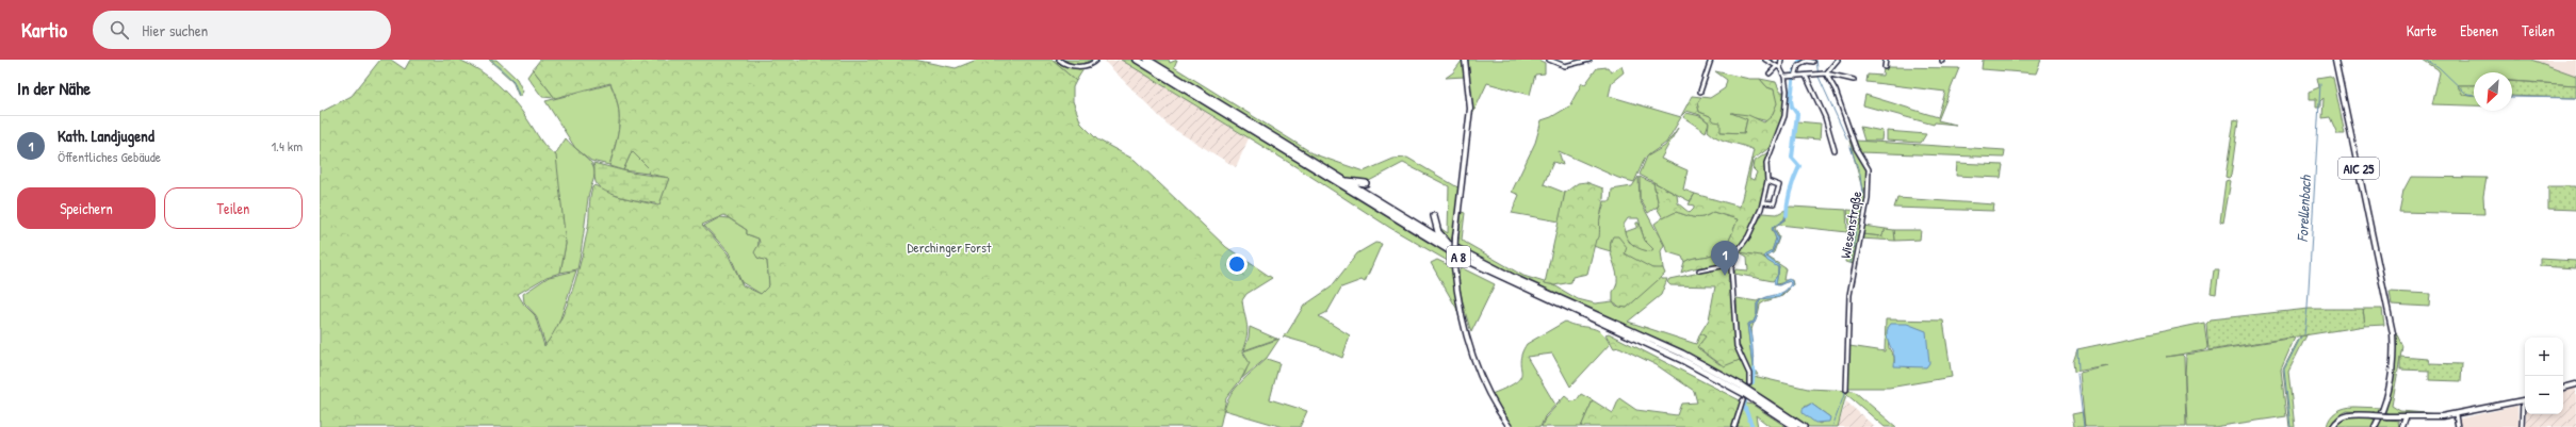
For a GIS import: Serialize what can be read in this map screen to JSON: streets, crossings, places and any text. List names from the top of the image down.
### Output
{
  "streets": {
    "highway": ["A 8"],
    "main road": ["AIC 25"],
    "street": ["Wiesenstraße"]
  },
  "water": ["Forellenbach"],
  "parks": ["Derchinger Forst"],
  "north": "bottom left",
  "page": {
    "header": "Kartio",
    "search": "Hier suchen",
    "nav": ["Karte", "Ebenen", "Teilen"],
    "heading": "In der Nähe",
    "list": [
      {
        "mark": "1",
        "name": "Kath. Landjugend",
        "note": "Öffentliches Gebäude",
        "value": "1.4 km"
      }
    ],
    "buttons": ["Speichern", "Teilen"],
    "pins": "1",
    "map_buttons": ["+", "−"]
  }
}
